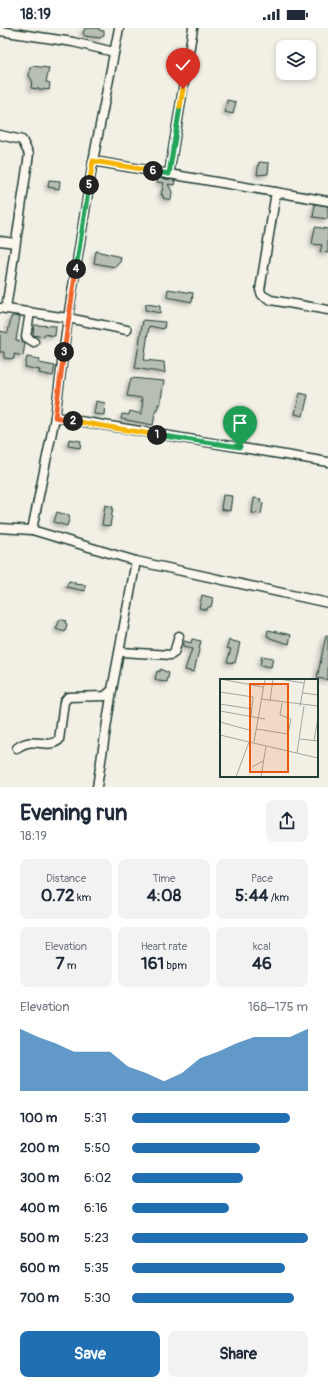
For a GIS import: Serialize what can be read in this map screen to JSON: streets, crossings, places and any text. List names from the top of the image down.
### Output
{
  "page": {
    "status": "18:19",
    "pins": [
      "6",
      "5",
      "4",
      "3",
      "2",
      "1"
    ],
    "heading": ["Evening run", "18:19"],
    "stats": [
      ["Distance", "0.72 km"],
      ["Time", "4:08"],
      ["Pace", "5:44 /km"],
      ["Elevation", "7 m"],
      ["Heart rate", "161 bpm"],
      ["kcal", "46"]
    ],
    "chart": ["Elevation", "168–175 m"],
    "list": [
      {
        "name": "100 m",
        "note": "5:31"
      },
      {
        "name": "200 m",
        "note": "5:50"
      },
      {
        "name": "300 m",
        "note": "6:02"
      },
      {
        "name": "400 m",
        "note": "6:16"
      },
      {
        "name": "500 m",
        "note": "5:23"
      },
      {
        "name": "600 m",
        "note": "5:35"
      },
      {
        "name": "700 m",
        "note": "5:30"
      }
    ],
    "buttons": ["Save", "Share"]
  }
}
